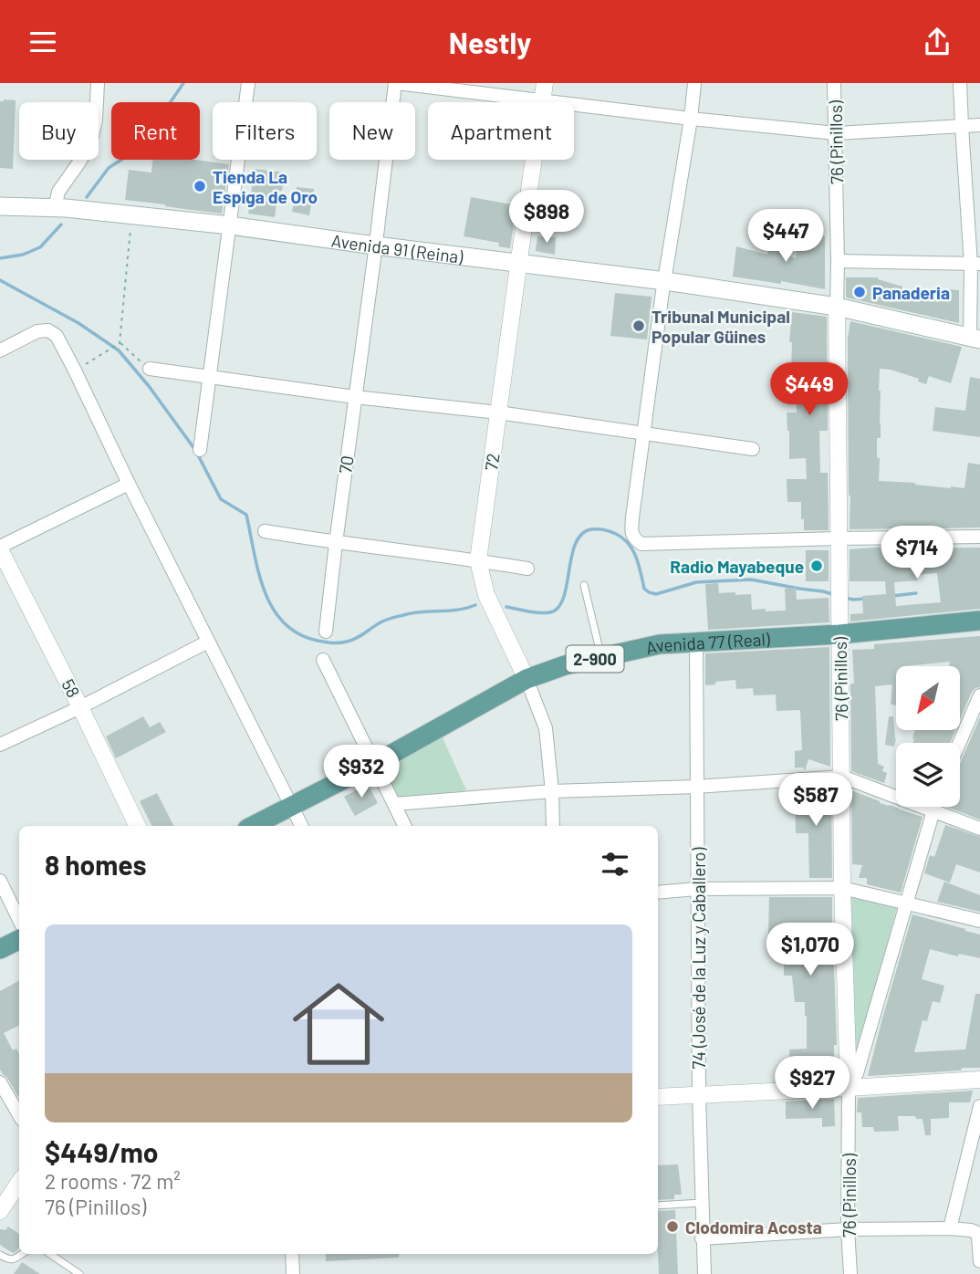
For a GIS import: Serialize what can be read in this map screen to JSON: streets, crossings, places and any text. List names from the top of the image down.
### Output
{
  "streets": {
    "main road": ["Avenida 91 (Reina)", "Avenida 77 (Real)", "2-900"],
    "street": [
      "76 (Pinillos)",
      "72",
      "70",
      "58",
      "74 (José de la Luz y Caballero)"
    ]
  },
  "crossings": [
    ["76 (Pinillos)", "Avenida 91 (Reina)"],
    ["76 (Pinillos)", "Avenida 77 (Real)"],
    ["Avenida 91 (Reina)", "72"],
    ["Avenida 91 (Reina)", "70"],
    ["72", "Avenida 77 (Real)"],
    ["Avenida 77 (Real)", "74 (José de la Luz y Caballero)"]
  ],
  "places": [
    "Tienda La Espiga de Oro",
    "Panaderia",
    "Tribunal Municipal Popular Güines",
    "Radio Mayabeque",
    "Clodomira Acosta"
  ],
  "north": "bottom left",
  "page": {
    "header": "Nestly",
    "chip": [
      "Buy",
      "Rent",
      "Filters",
      "New",
      "Apartment"
    ],
    "price": [
      "$898",
      "$447",
      "$449",
      "$714",
      "$932",
      "$587",
      "$1,070",
      "$927"
    ],
    "heading": "8 homes",
    "list": [
      {
        "name": "$449/mo",
        "note": "2 rooms · 72 m² · 76 (Pinillos)"
      }
    ]
  }
}
